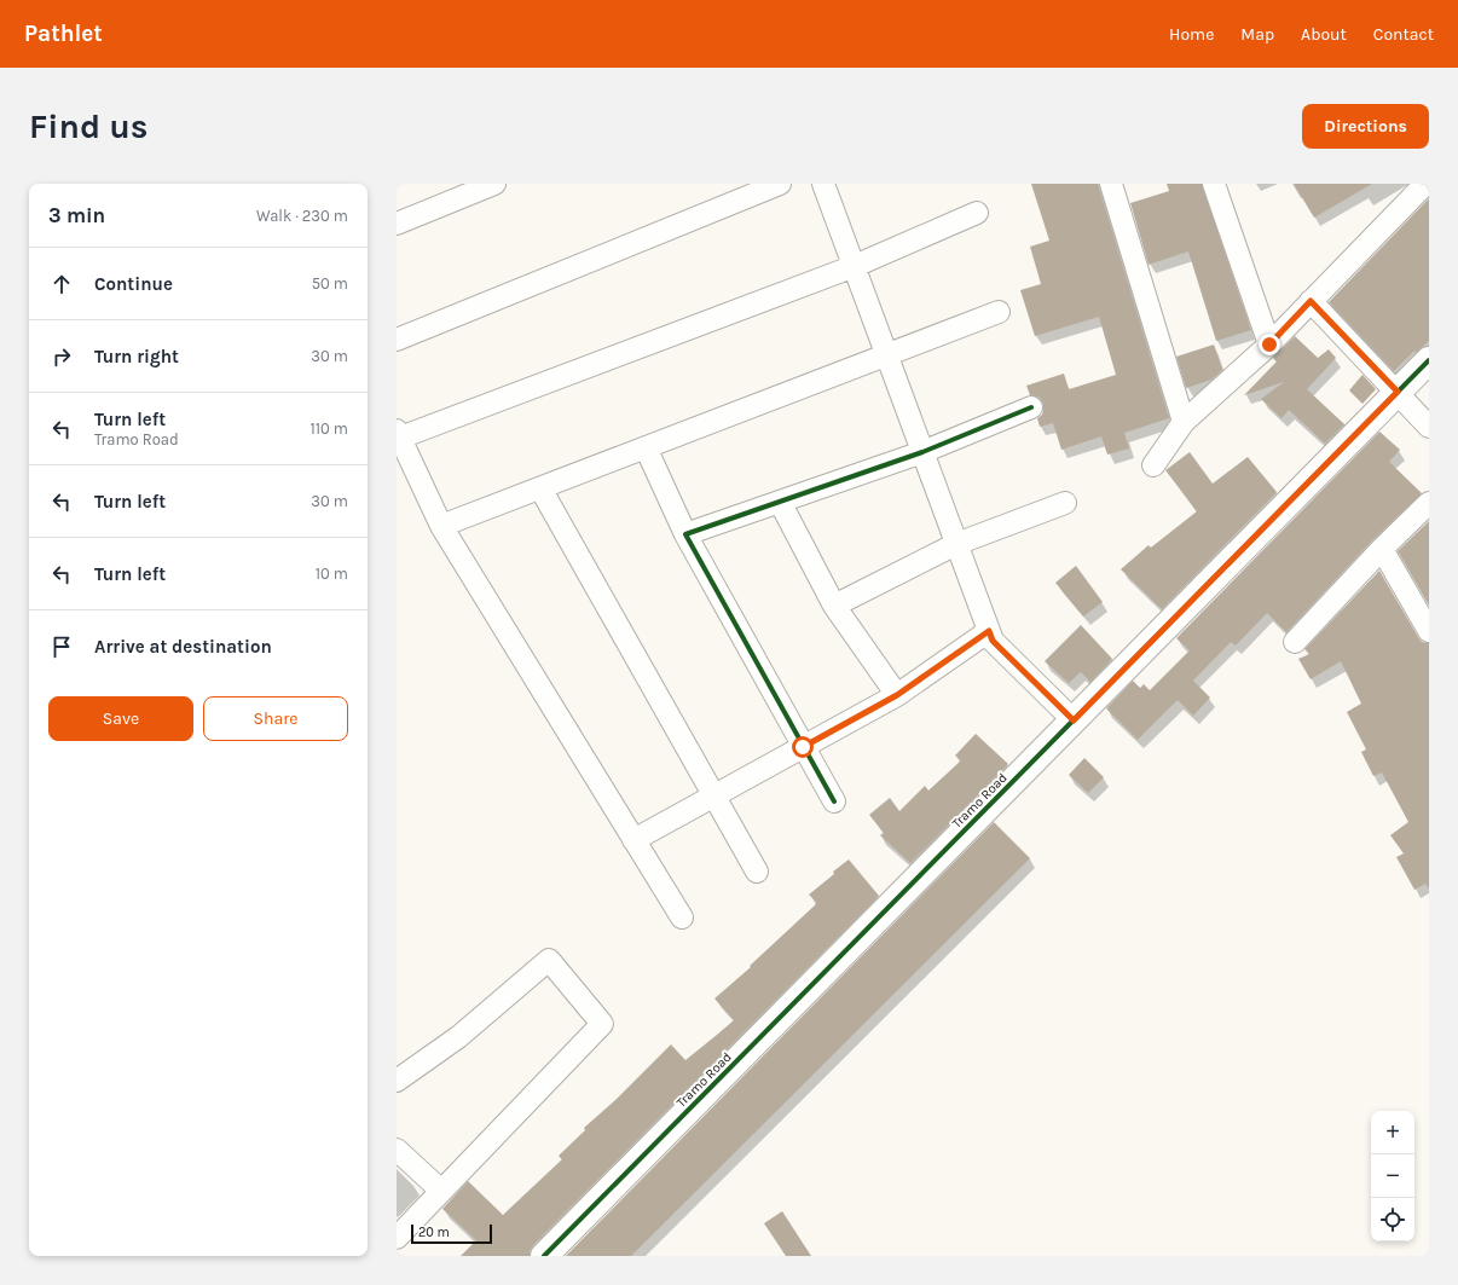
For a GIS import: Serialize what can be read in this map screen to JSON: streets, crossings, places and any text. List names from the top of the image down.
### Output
{
  "streets": {
    "street": ["Tramo Road"]
  },
  "scale_bar": "20 m",
  "page": {
    "header": "Pathlet",
    "nav": [
      "Home",
      "Map",
      "About",
      "Contact"
    ],
    "buttons": [
      "Directions",
      ["Save", "Share"]
    ],
    "title": "Find us",
    "heading": ["3 min", "Walk · 230 m"],
    "list": [
      ["Continue", "50 m"],
      ["Turn right", "30 m"],
      ["Turn left", "Tramo Road", "110 m"],
      ["Turn left", "30 m"],
      ["Turn left", "10 m"],
      "Arrive at destination"
    ],
    "map_buttons": ["+", "−"],
    "scale": "20 m"
  }
}
